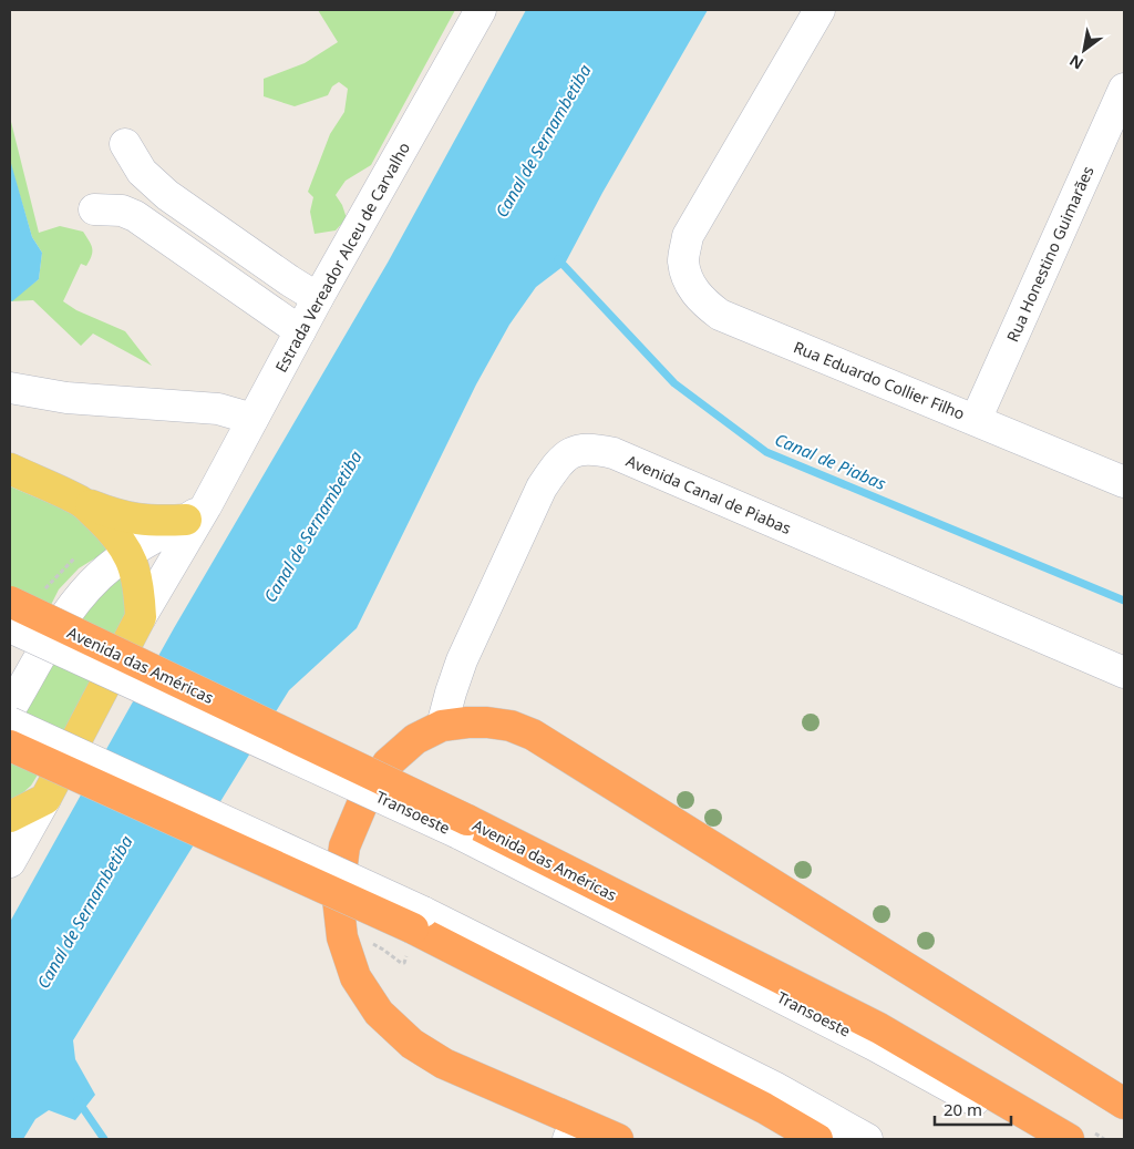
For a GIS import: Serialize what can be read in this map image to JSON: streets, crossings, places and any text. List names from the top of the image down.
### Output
{
  "streets": {
    "highway": ["Avenida das Américas"],
    "main road": ["Estrada Vereador Alceu de Carvalho"],
    "street": [
      "Rua Honestino Guimarães",
      "Rua Eduardo Collier Filho",
      "Avenida Canal de Piabas",
      "Transoeste"
    ]
  },
  "crossings": [
    ["Rua Honestino Guimarães", "Rua Eduardo Collier Filho"],
    ["Avenida das Américas", "Transoeste"]
  ],
  "water": ["Canal de Sernambetiba", "Canal de Piabas"],
  "scale_bar": "20 m",
  "north": "bottom left"
}
